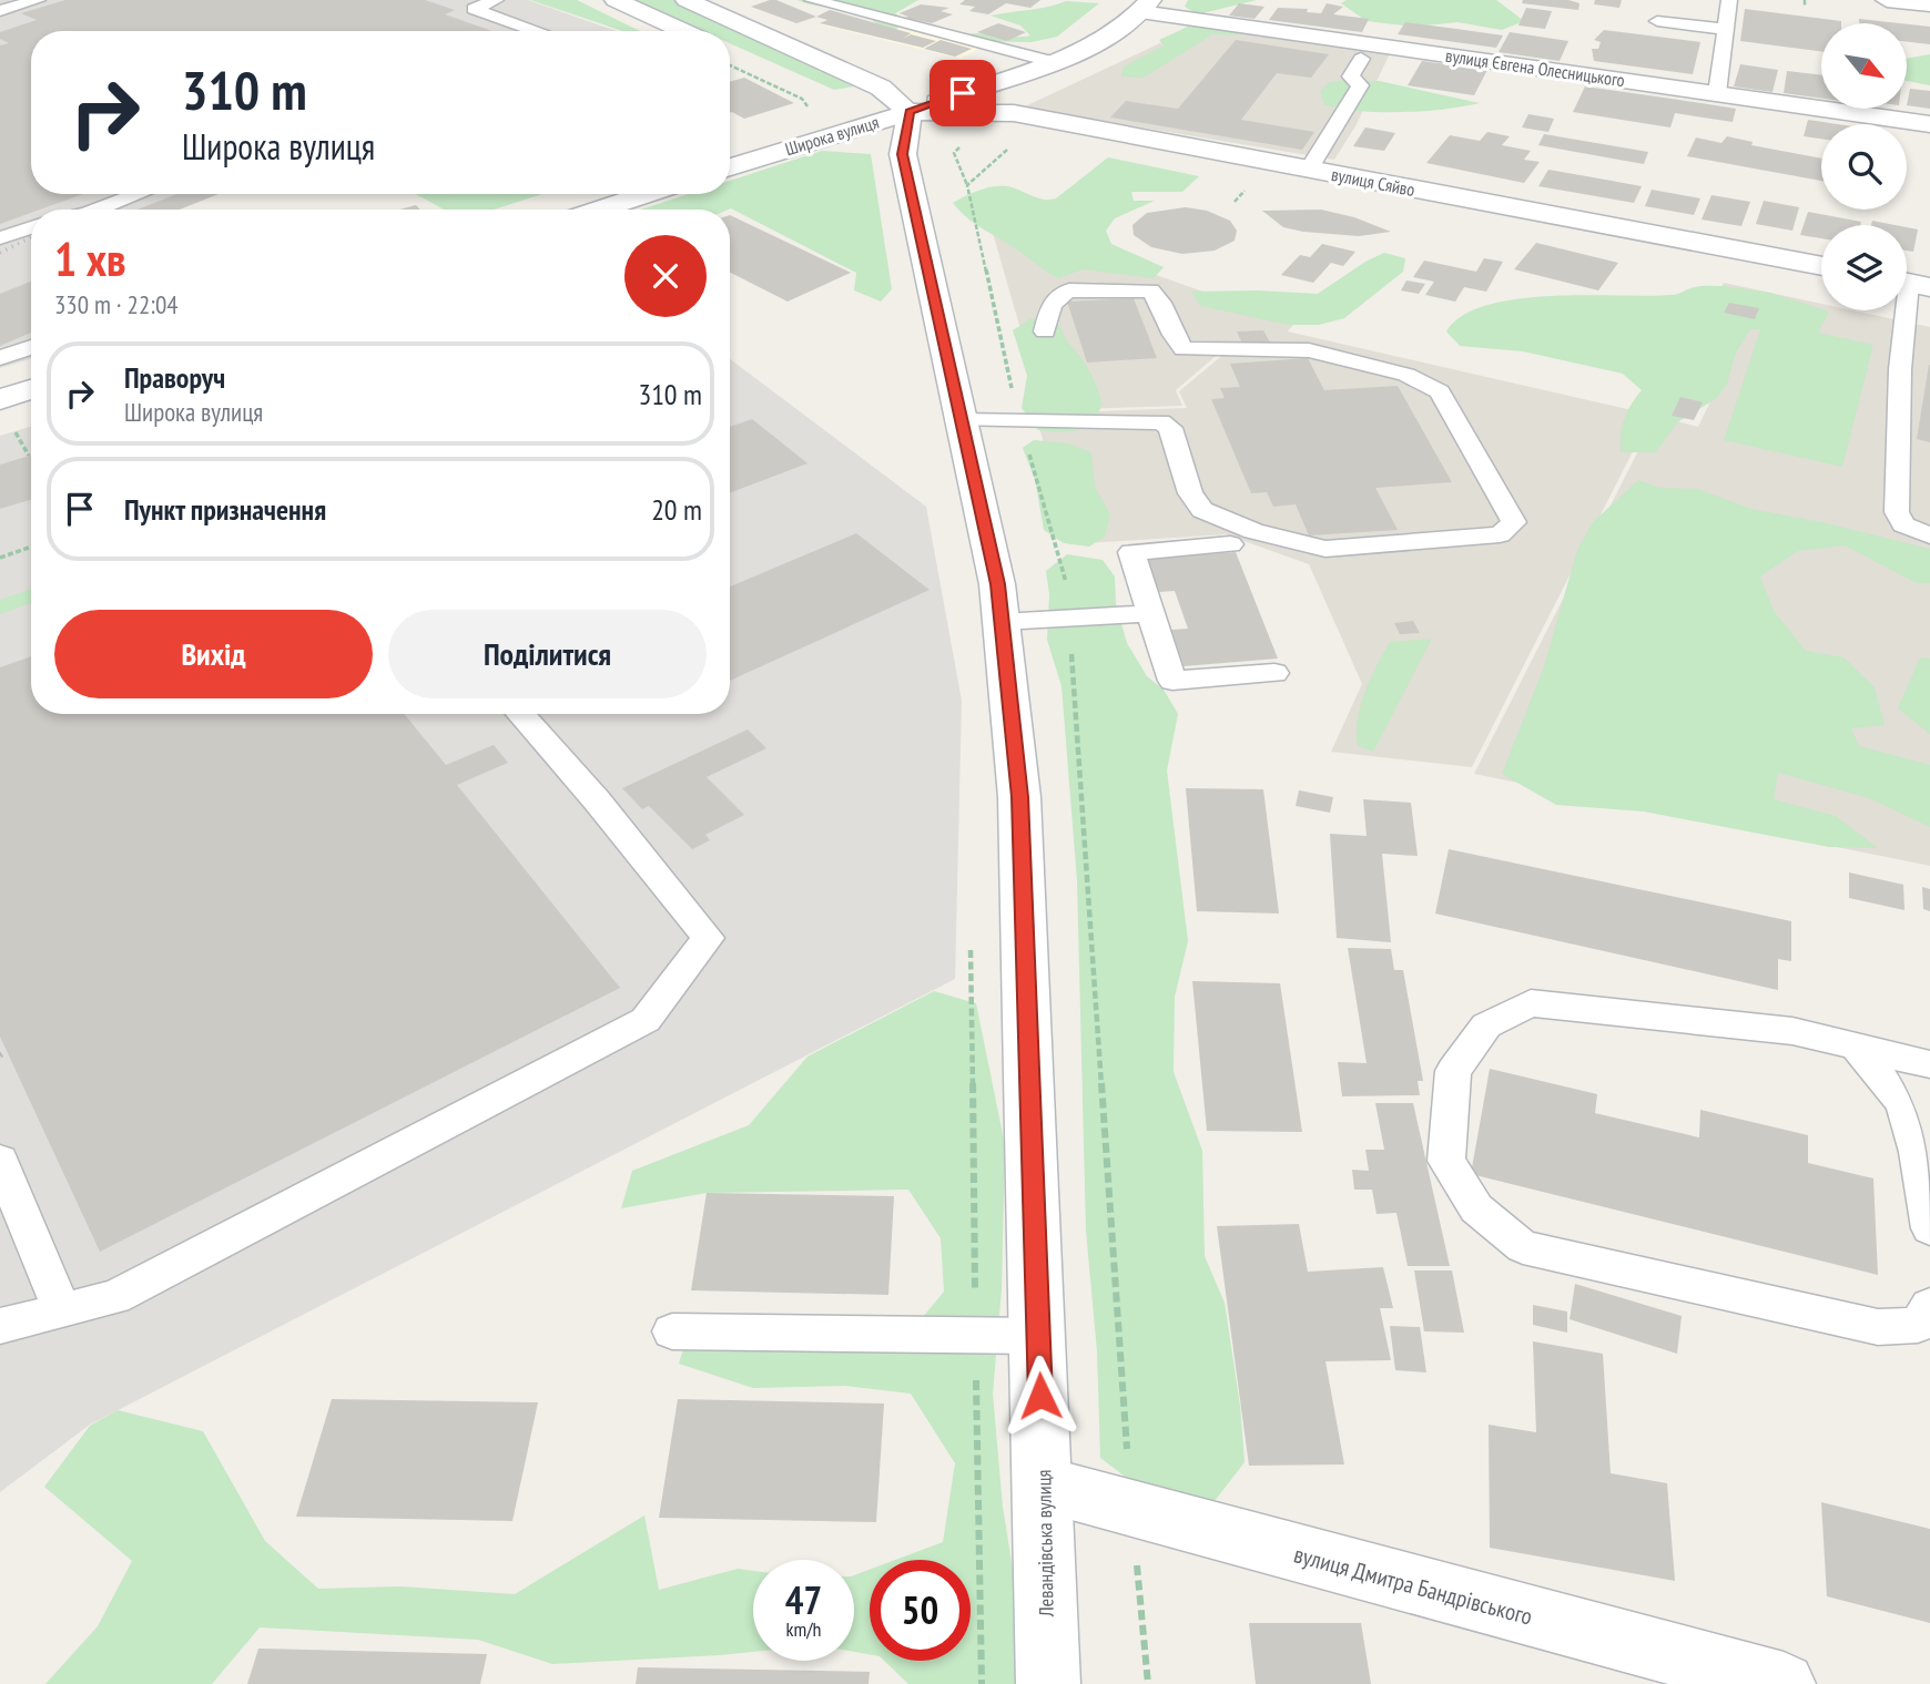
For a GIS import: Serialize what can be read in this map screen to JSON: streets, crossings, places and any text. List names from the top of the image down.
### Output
{
  "streets": {
    "street": [
      "вулиця Євгена Олесницького",
      "Широка вулиця",
      "вулиця Сяйво",
      "Левандівська вулиця",
      "вулиця Дмитра Бандрівського"
    ]
  },
  "crossings": [
    ["вулиця Євгена Олесницького", "Широка вулиця"],
    ["Широка вулиця", "вулиця Сяйво"],
    ["Широка вулиця", "Левандівська вулиця"],
    ["вулиця Сяйво", "Левандівська вулиця"],
    ["Левандівська вулиця", "вулиця Дмитра Бандрівського"]
  ],
  "north": "bottom right",
  "page": {
    "turn": ["310 m", "Широка вулиця"],
    "heading": ["1 хв", "330 m · 22:04"],
    "list": [
      {
        "name": "Праворуч",
        "note": "Широка вулиця",
        "value": "310 m"
      },
      {
        "name": "Пункт призначення",
        "value": "20 m"
      }
    ],
    "buttons": ["Вихід", "Поділитися"],
    "speed": "47 km/h",
    "limit": "50"
  }
}
